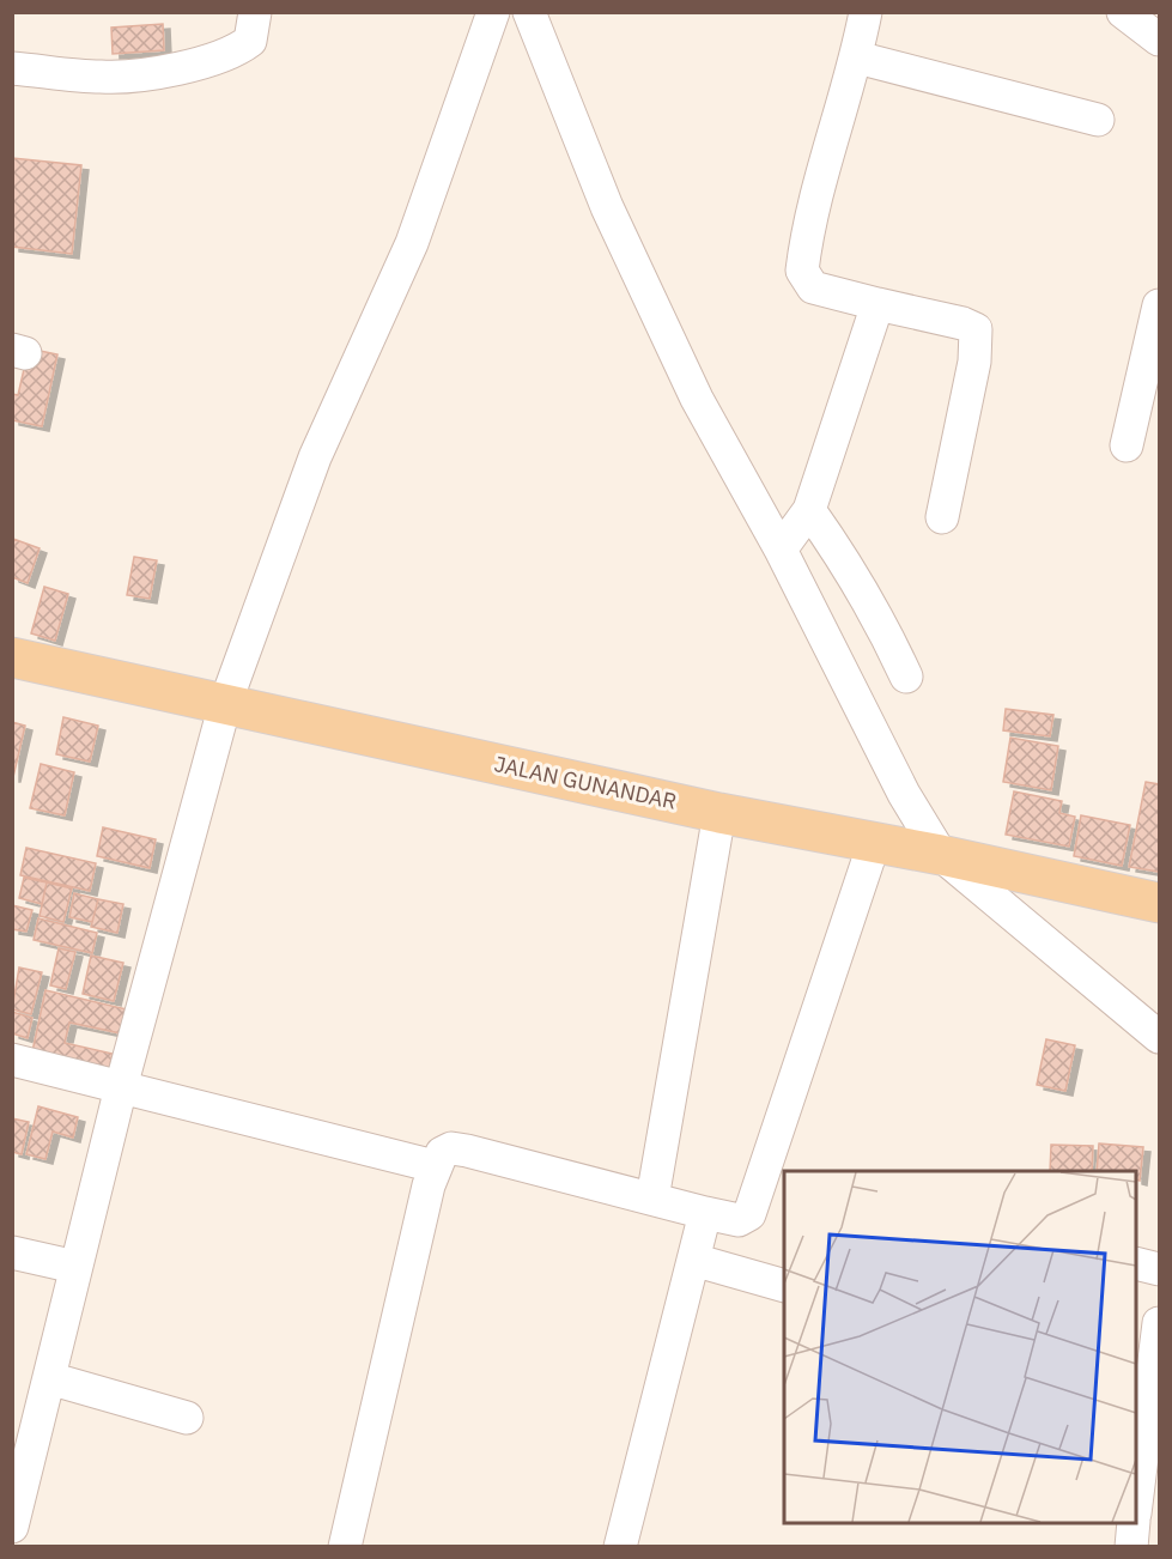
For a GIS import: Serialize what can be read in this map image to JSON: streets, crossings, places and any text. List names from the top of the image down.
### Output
{
  "streets": {
    "main road": ["JALAN GUNANDAR"]
  }
}
